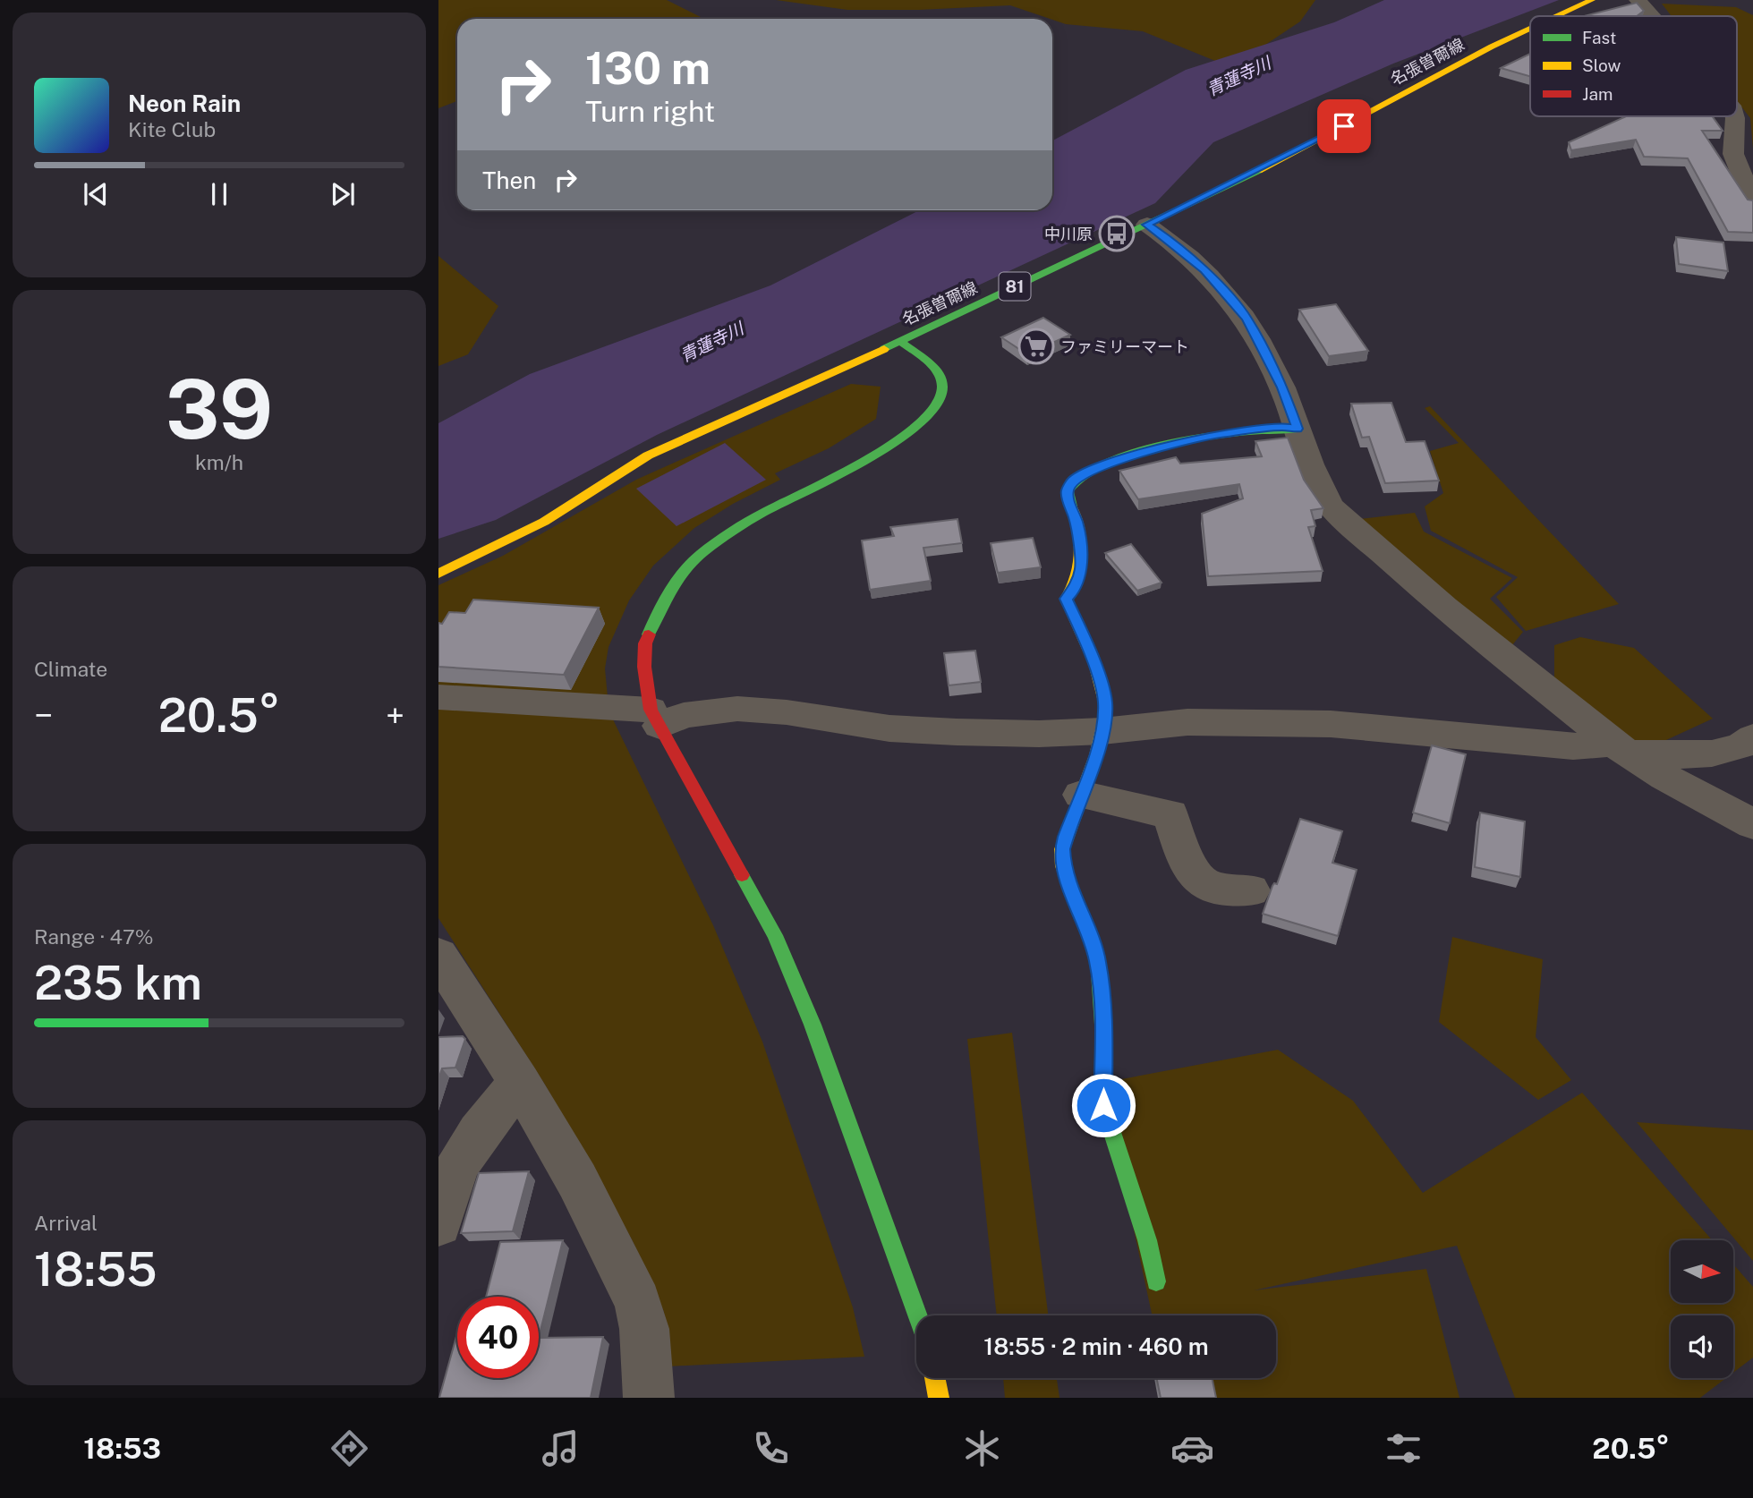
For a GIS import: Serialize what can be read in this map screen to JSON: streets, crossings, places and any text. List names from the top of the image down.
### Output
{
  "streets": {
    "street": ["名張曽爾線", "81"]
  },
  "water": ["青蓮寺川"],
  "places": {
    "bus stop": ["中川原"],
    "supermarket": ["ファミリーマート"]
  },
  "legend": ["Fast", "Slow", "Jam"],
  "north": "right",
  "page": {
    "turn": ["130 m", "Turn right"],
    "song": ["Neon Rain", "Kite Club"],
    "then": "Then",
    "tile": [
      ["39", "km/h"],
      "Climate",
      ["Range · 47%", "235 km"],
      ["Arrival", "18:55"]
    ],
    "heat": ["−", "20.5°", "+"],
    "limit": "40",
    "trip": "18:55 · 2 min · 460 m",
    "tabs": ["18:53", "20.5°"]
  }
}
